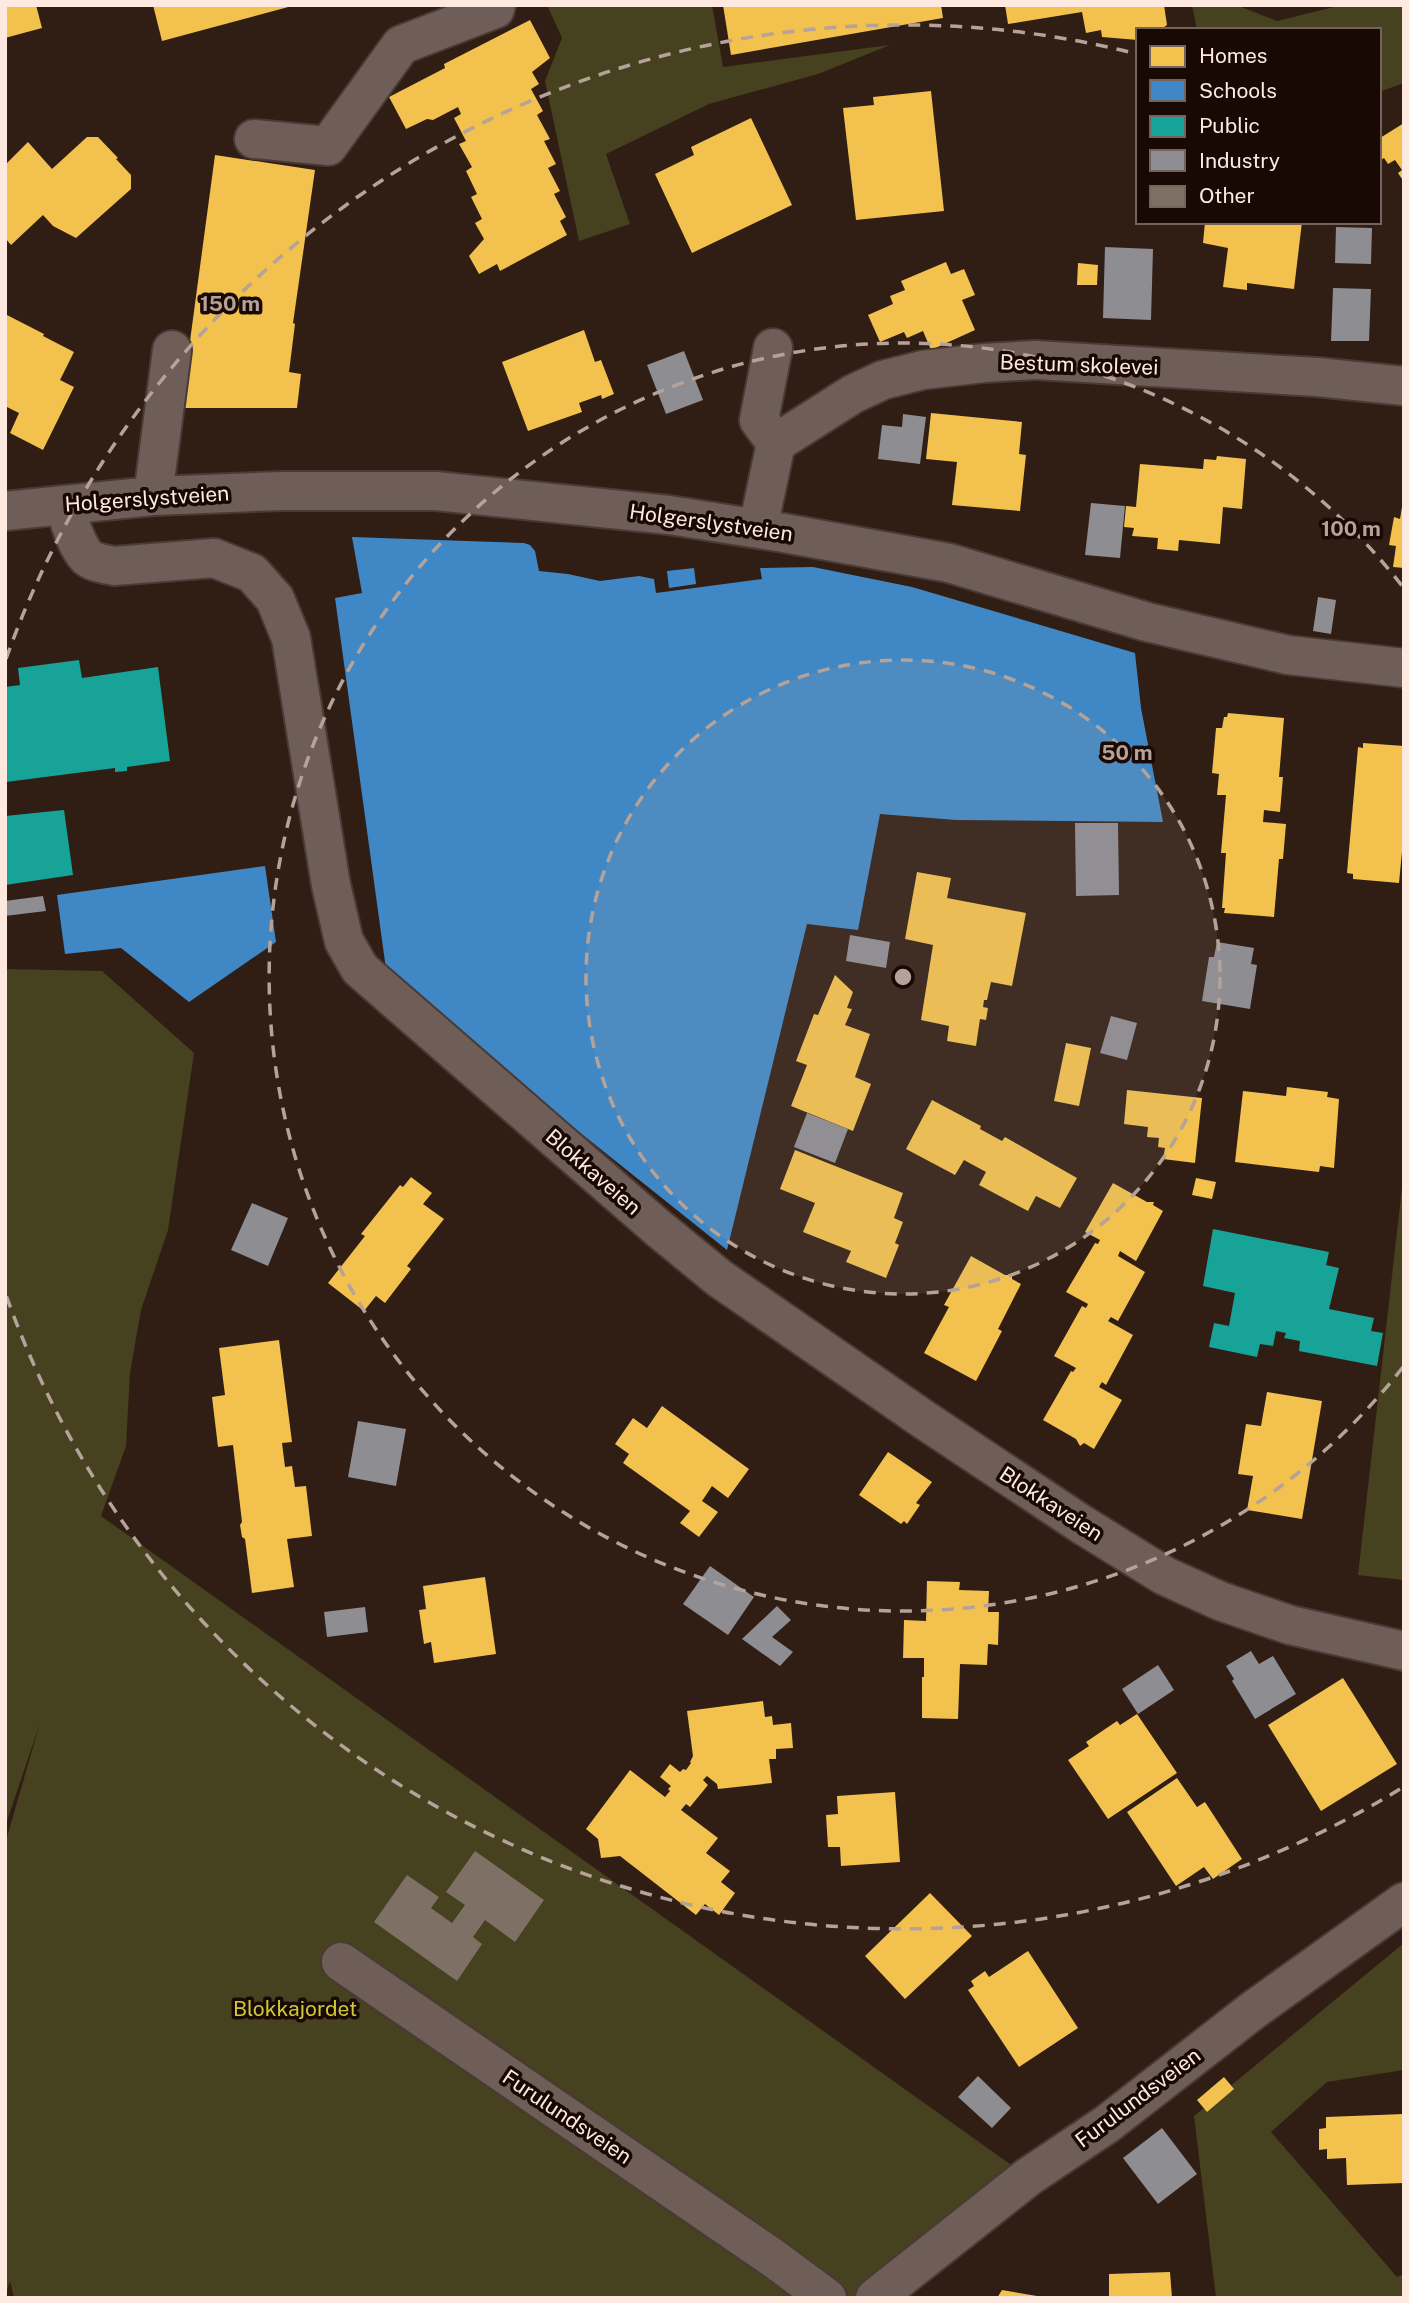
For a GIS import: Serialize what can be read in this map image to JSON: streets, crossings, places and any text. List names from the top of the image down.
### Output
{
  "streets": {
    "street": [
      "Bestum skolevei",
      "Holgerslystveien",
      "Blokkaveien",
      "Furulundsveien"
    ]
  },
  "crossings": [
    ["Holgerslystveien", "Blokkaveien"]
  ],
  "parks": ["Blokkajordet"],
  "legend": [
    "Homes",
    "Schools",
    "Public",
    "Industry",
    "Other"
  ],
  "rings": ["150 m", "100 m", "50 m"]
}
